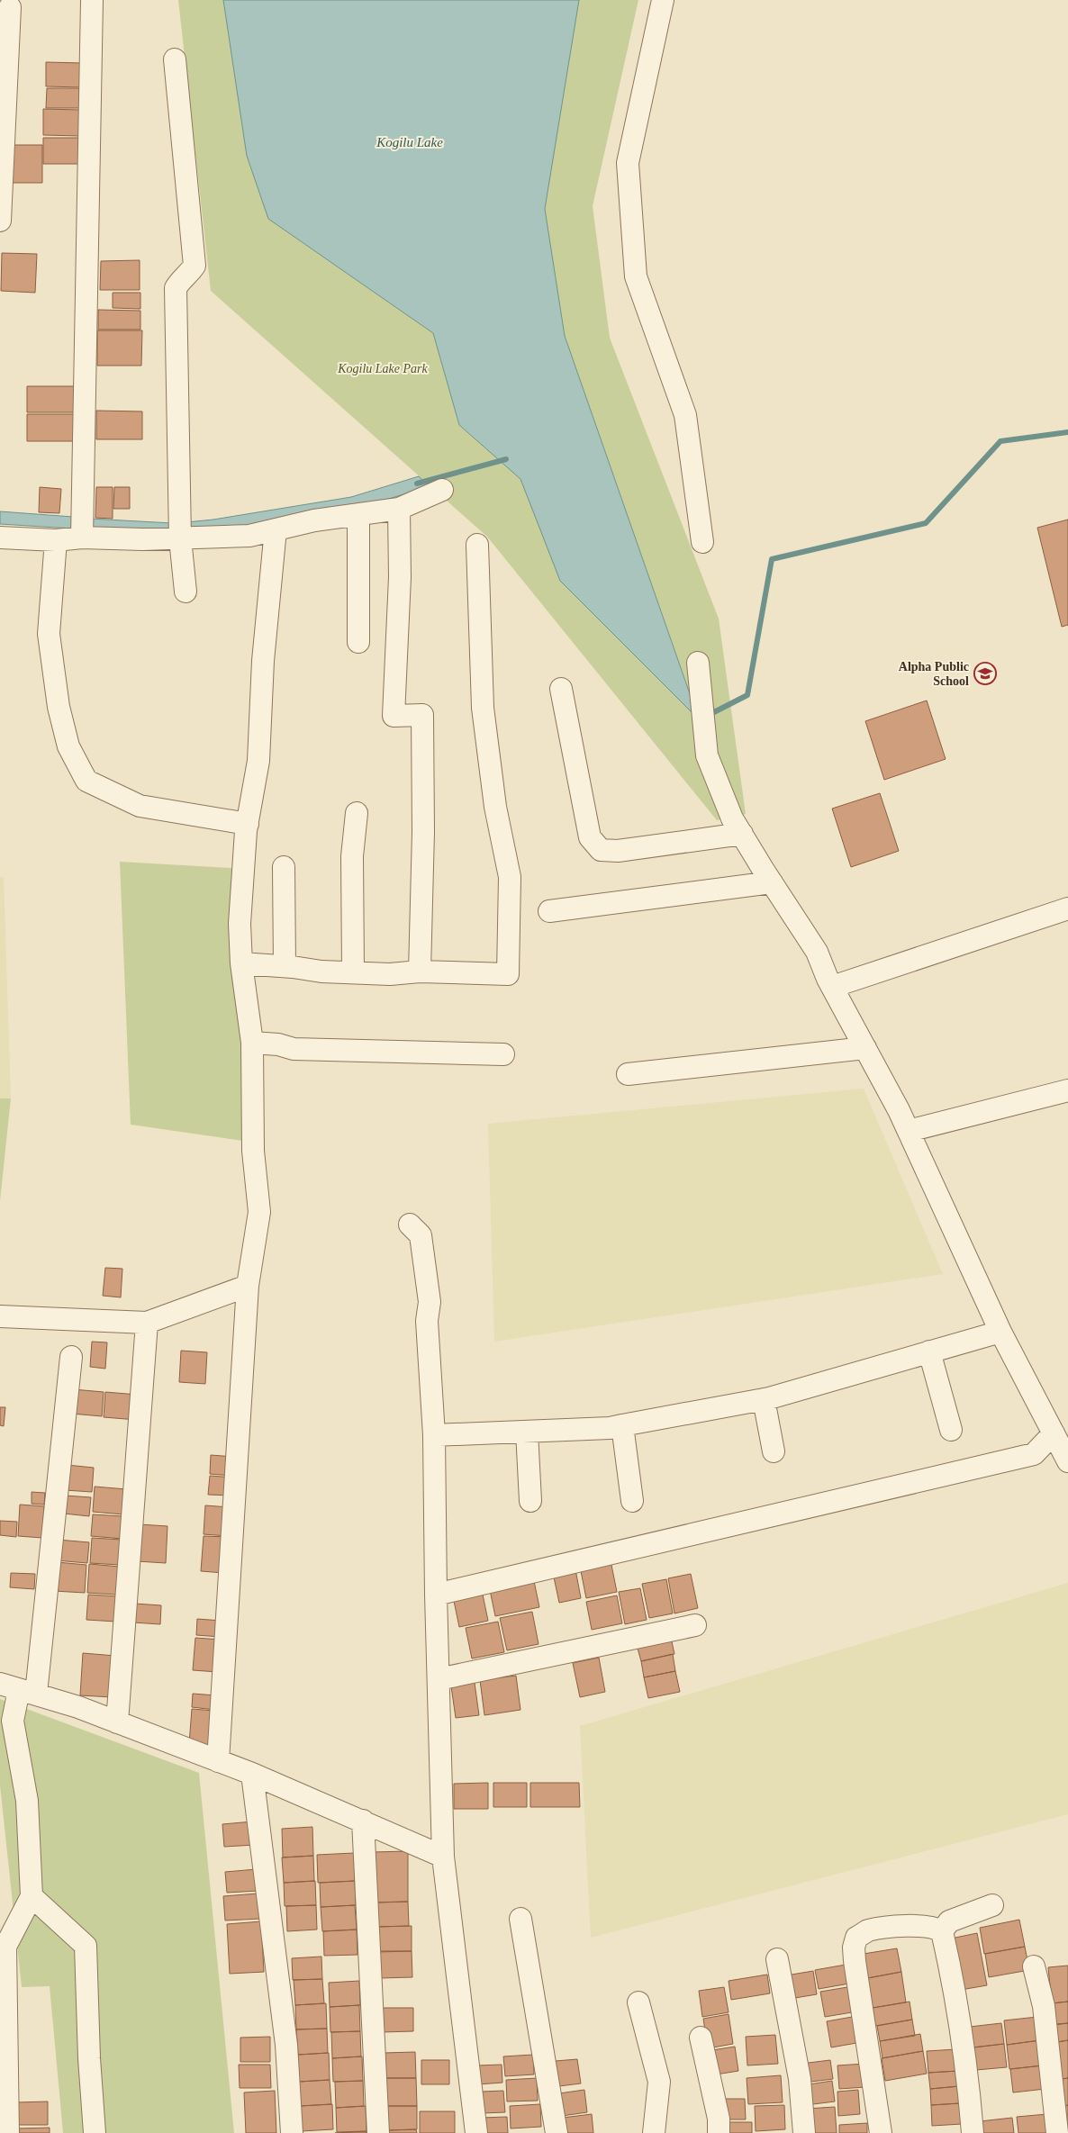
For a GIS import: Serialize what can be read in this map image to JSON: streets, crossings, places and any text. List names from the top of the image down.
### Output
{
  "water": ["Kogilu Lake"],
  "parks": ["Kogilu Lake Park"],
  "places": {
    "school or university": ["Alpha Public School"]
  }
}
